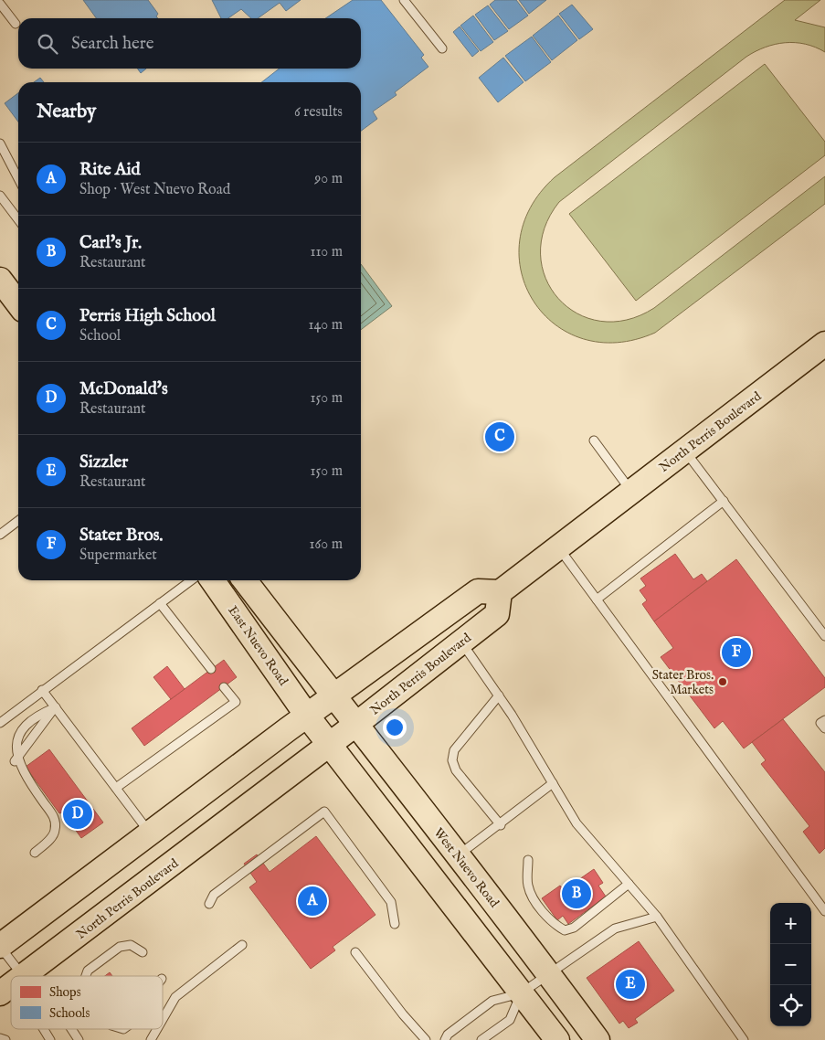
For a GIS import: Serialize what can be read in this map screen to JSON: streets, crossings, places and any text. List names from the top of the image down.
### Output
{
  "streets": {
    "main road": ["North Perris Boulevard", "East Nuevo Road", "West Nuevo Road"]
  },
  "crossings": [
    ["North Perris Boulevard", "East Nuevo Road"],
    ["North Perris Boulevard", "West Nuevo Road"]
  ],
  "places": ["Stater Bros. Markets"],
  "legend": ["Shops", "Schools"],
  "page": {
    "search": "Search here",
    "heading": ["Nearby", "6 results"],
    "list": [
      {
        "mark": "A",
        "name": "Rite Aid",
        "note": "Shop · West Nuevo Road",
        "value": "90 m"
      },
      {
        "mark": "B",
        "name": "Carl's Jr.",
        "note": "Restaurant",
        "value": "110 m"
      },
      {
        "mark": "C",
        "name": "Perris High School",
        "note": "School",
        "value": "140 m"
      },
      {
        "mark": "D",
        "name": "McDonald's",
        "note": "Restaurant",
        "value": "150 m"
      },
      {
        "mark": "E",
        "name": "Sizzler",
        "note": "Restaurant",
        "value": "150 m"
      },
      {
        "mark": "F",
        "name": "Stater Bros.",
        "note": "Supermarket",
        "value": "160 m"
      }
    ],
    "pins": [
      "C",
      "F",
      "D",
      "B",
      "A",
      "E"
    ],
    "map_buttons": ["+", "−"]
  }
}
